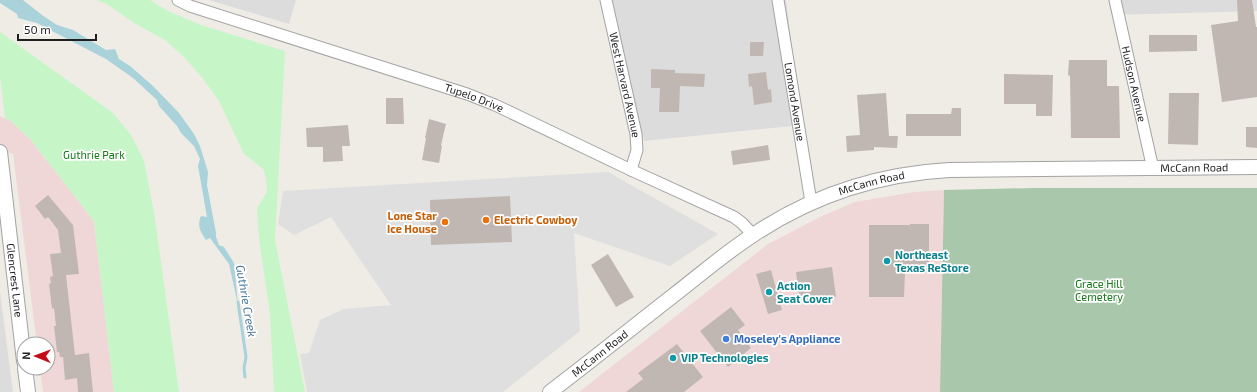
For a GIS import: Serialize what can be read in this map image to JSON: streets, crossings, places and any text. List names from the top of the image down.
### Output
{
  "streets": {
    "street": [
      "Hudson Avenue",
      "West Harvard Avenue",
      "Tupelo Drive",
      "Lomond Avenue",
      "McCann Road",
      "Glencrest Lane"
    ]
  },
  "crossings": [
    ["Hudson Avenue", "McCann Road"],
    ["West Harvard Avenue", "Tupelo Drive"],
    ["Tupelo Drive", "McCann Road"],
    ["Lomond Avenue", "McCann Road"]
  ],
  "water": ["Guthrie Creek"],
  "parks": ["Guthrie Park", "Grace Hill Cemetery"],
  "places": [
    "Electric Cowboy",
    "Lone Star Ice House",
    "Northeast Texas ReStore",
    "Action Seat Cover",
    "Moseley's Appliance",
    "VIP Technologies"
  ],
  "scale_bar": "50 m",
  "north": "left"
}
